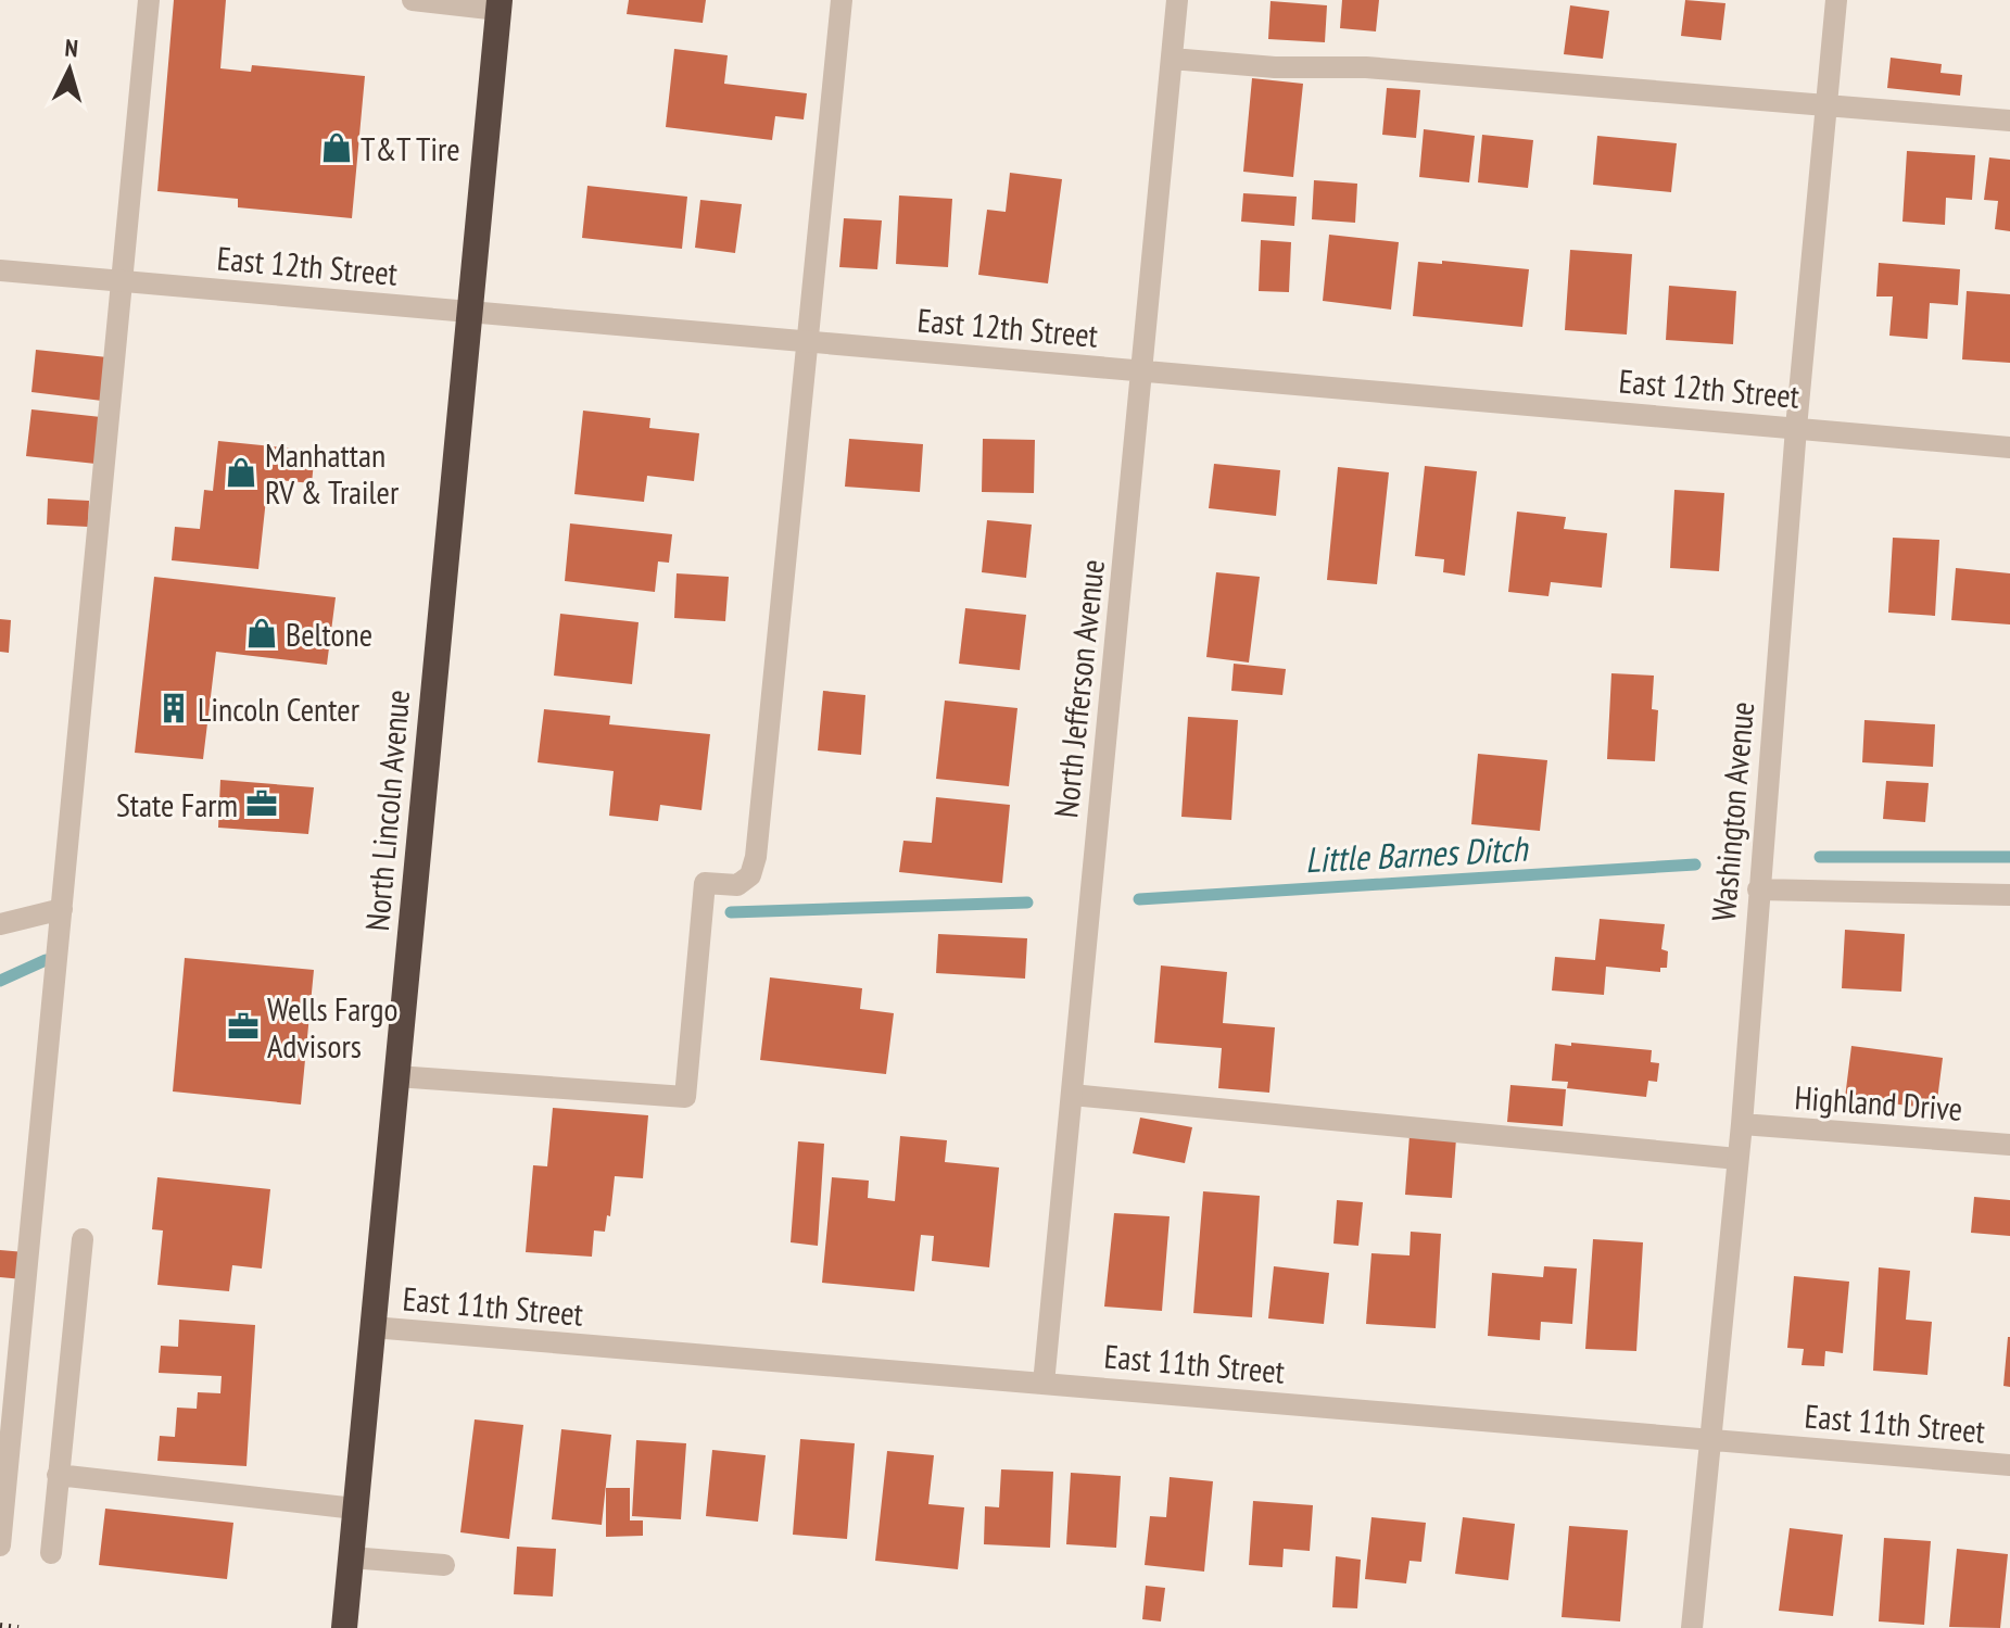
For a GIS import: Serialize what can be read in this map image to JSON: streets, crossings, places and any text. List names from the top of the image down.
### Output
{
  "streets": {
    "highway": ["North Lincoln Avenue"],
    "street": [
      "East 12th Street",
      "North Jefferson Avenue",
      "Washington Avenue",
      "Highland Drive",
      "East 11th Street"
    ]
  },
  "crossings": [
    ["East 12th Street", "North Jefferson Avenue"],
    ["East 12th Street", "North Lincoln Avenue"],
    ["East 12th Street", "Washington Avenue"],
    ["North Jefferson Avenue", "East 11th Street"],
    ["North Lincoln Avenue", "East 11th Street"],
    ["Washington Avenue", "Highland Drive"],
    ["Washington Avenue", "East 11th Street"]
  ],
  "water": ["Little Barnes Ditch"],
  "places": {
    "shop": ["T&T Tire", "Manhattan RV & Trailer", "Beltone"],
    "building": ["Lincoln Center"],
    "office": ["State Farm", "Wells Fargo Advisors"]
  },
  "north": "top"
}
